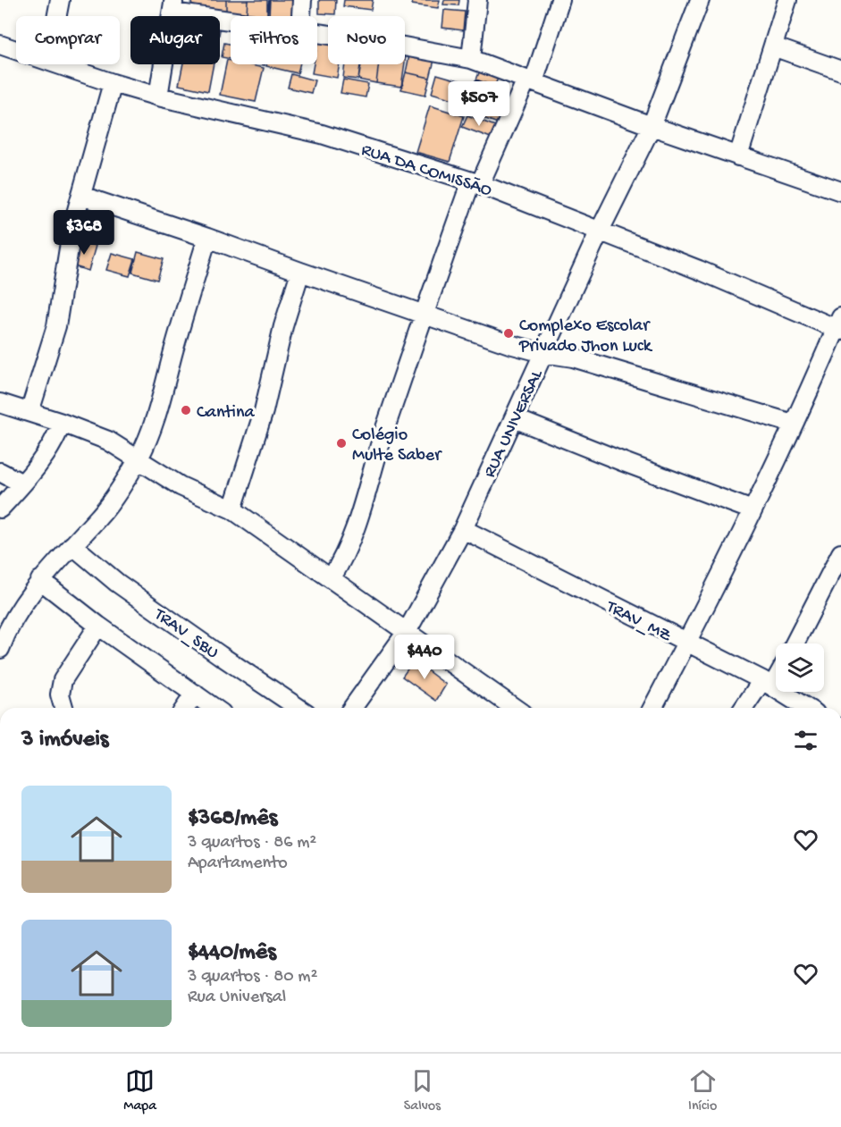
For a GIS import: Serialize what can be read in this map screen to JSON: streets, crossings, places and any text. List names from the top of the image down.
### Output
{
  "streets": {
    "street": [
      "RUA DA COMISSÃO",
      "RUA UNIVERSAL",
      "TRAV_MZ",
      "TRAV_SBU"
    ]
  },
  "crossings": [
    ["RUA DA COMISSÃO", "RUA UNIVERSAL"],
    ["RUA UNIVERSAL", "TRAV_MZ"]
  ],
  "places": ["Complexo Escolar Privado Jhon Luck", "Cantina", "Colégio Multe Saber"],
  "page": {
    "chip": [
      "Comprar",
      "Alugar",
      "Filtros",
      "Novo"
    ],
    "price": ["$507", "$368", "$440"],
    "heading": "3 imóveis",
    "list": [
      {
        "name": "$368/mês",
        "note": "3 quartos · 86 m² · Apartamento"
      },
      {
        "name": "$440/mês",
        "note": "3 quartos · 80 m² · Rua Universal"
      }
    ],
    "tabs": ["Mapa", "Salvos", "Início"]
  }
}
